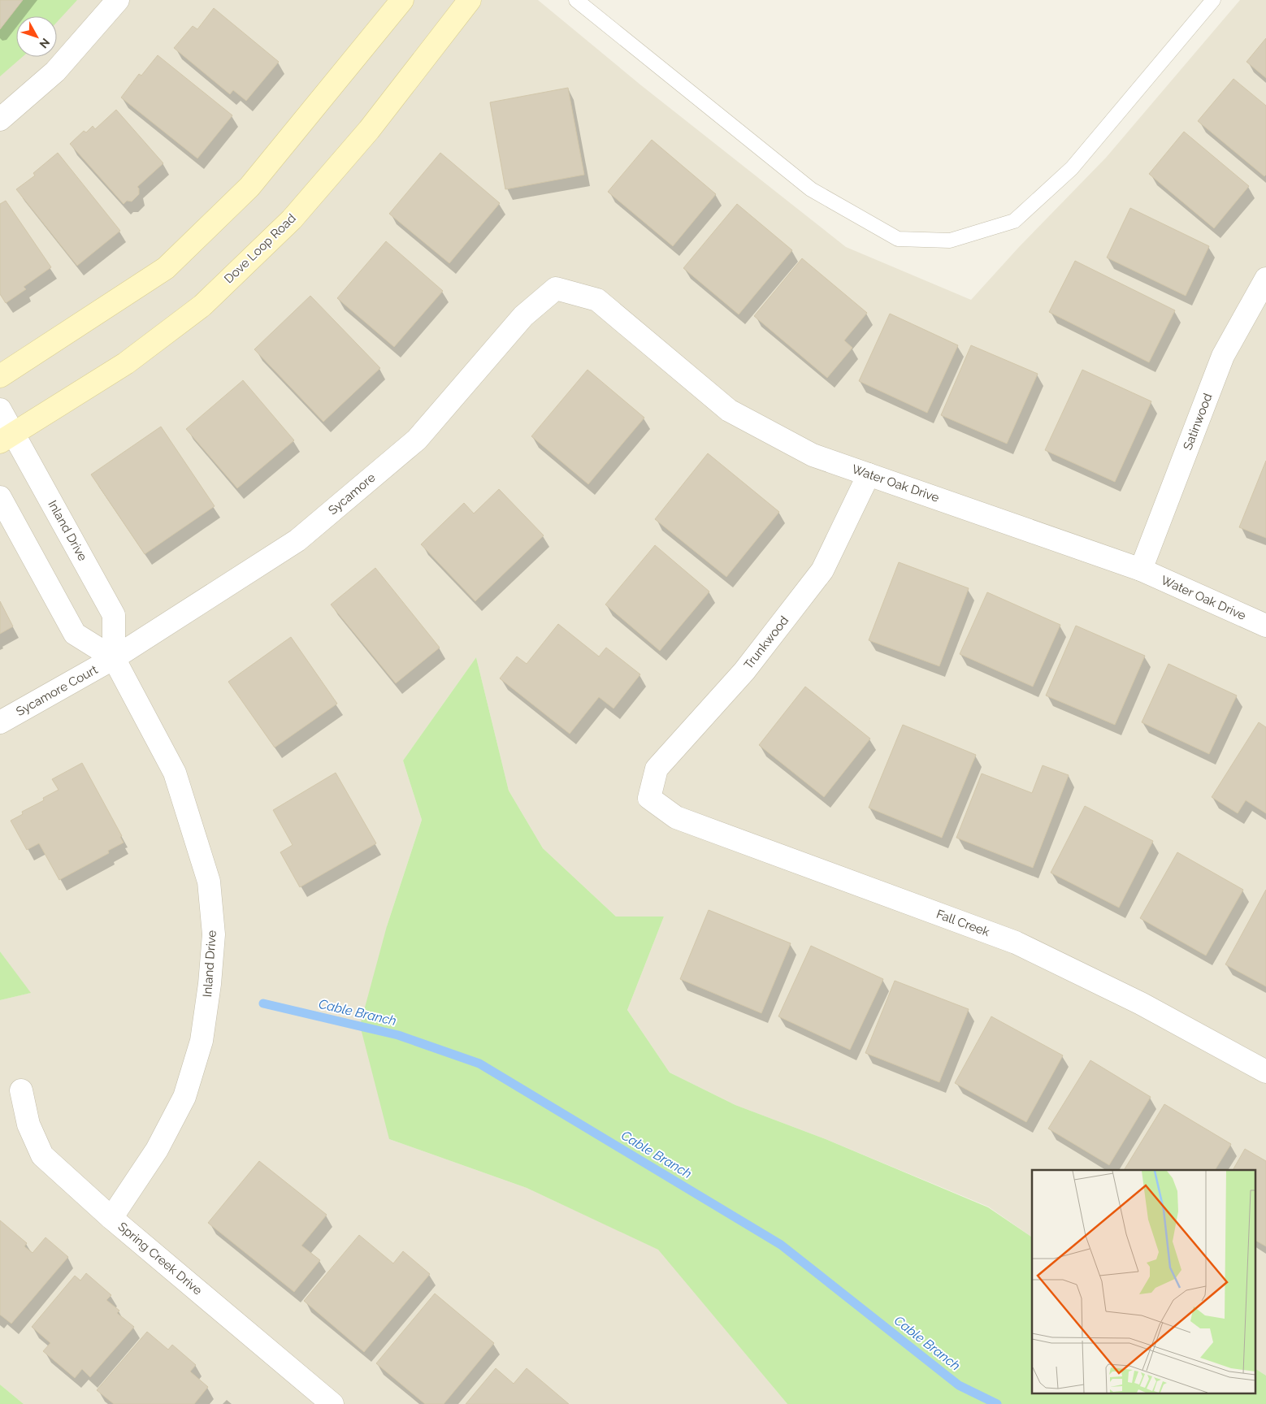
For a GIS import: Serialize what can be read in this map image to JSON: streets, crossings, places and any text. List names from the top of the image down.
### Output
{
  "streets": {
    "main road": ["Dove Loop Road"],
    "street": [
      "Satinwood",
      "Water Oak Drive",
      "Sycamore",
      "Inland Drive",
      "Trunkwood",
      "Sycamore Court",
      "Fall Creek",
      "Spring Creek Drive"
    ]
  },
  "crossings": [
    ["Dove Loop Road", "Inland Drive"],
    ["Satinwood", "Water Oak Drive"],
    ["Water Oak Drive", "Sycamore"],
    ["Water Oak Drive", "Trunkwood"],
    ["Sycamore", "Inland Drive"],
    ["Sycamore", "Sycamore Court"],
    ["Inland Drive", "Sycamore Court"],
    ["Inland Drive", "Spring Creek Drive"],
    ["Trunkwood", "Fall Creek"]
  ],
  "water": ["Cable Branch"],
  "north": "bottom right"
}
